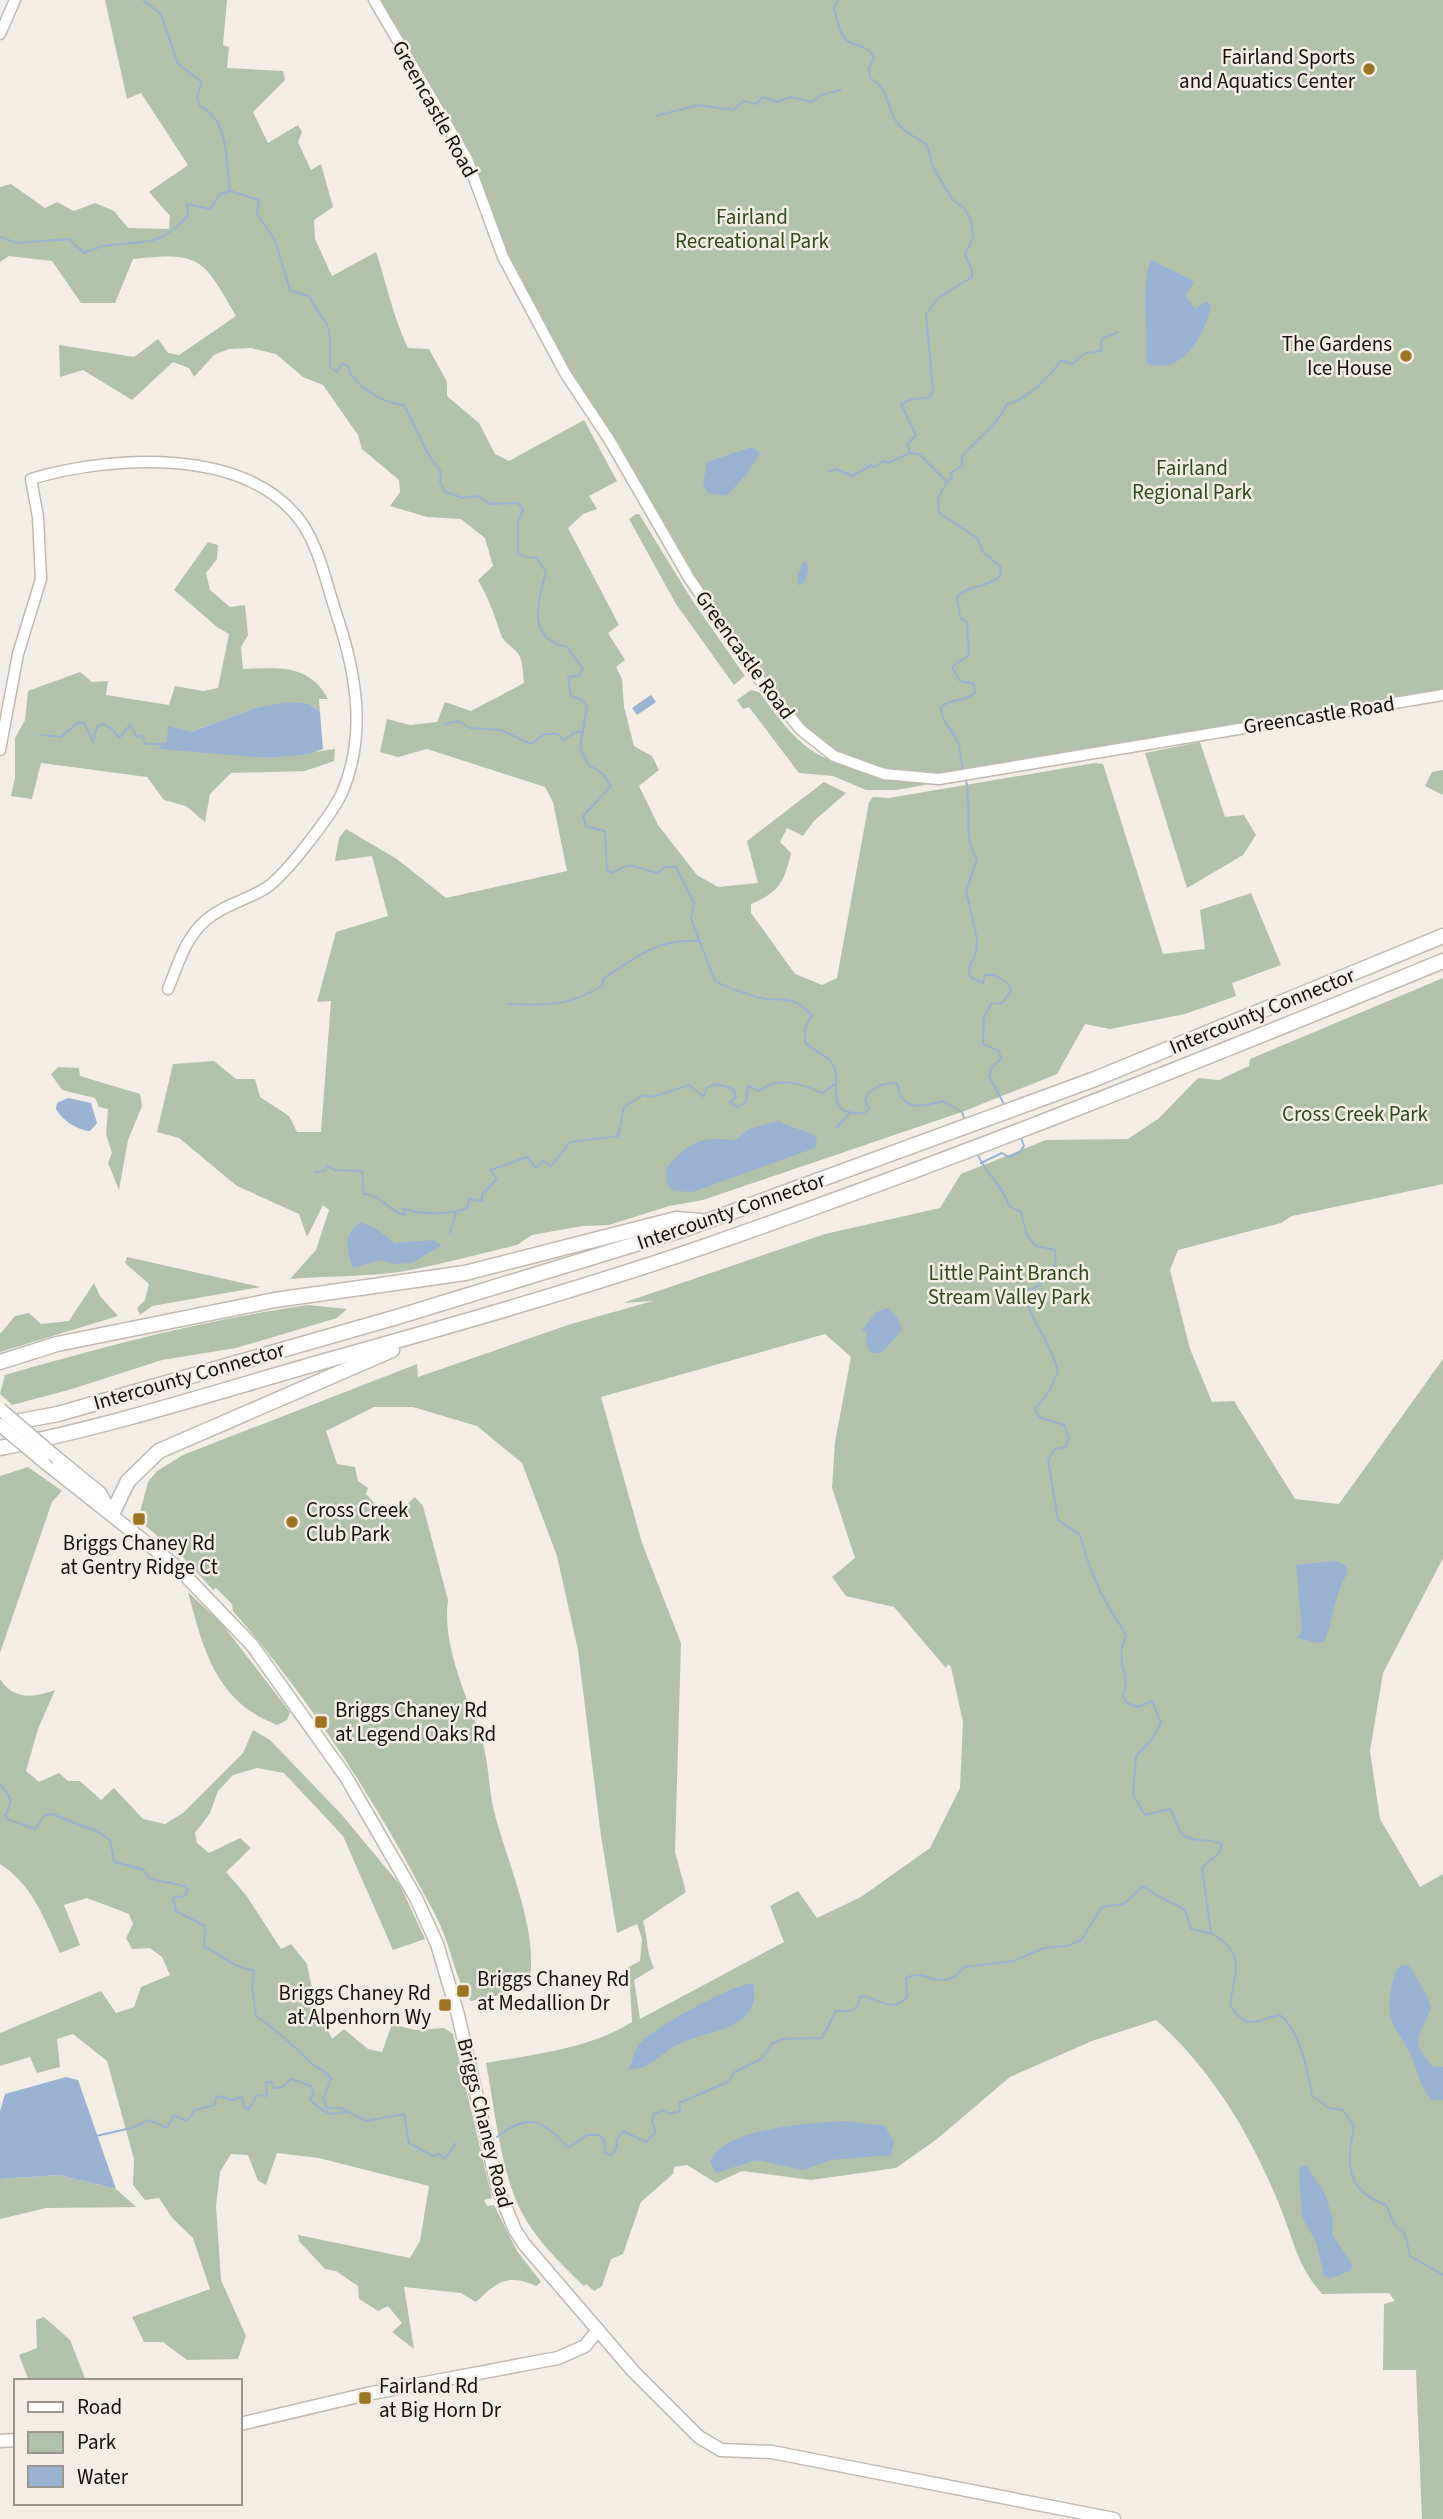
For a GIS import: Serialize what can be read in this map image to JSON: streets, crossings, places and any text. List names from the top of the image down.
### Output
{
  "streets": {
    "highway": ["Intercounty Connector"],
    "main road": ["Briggs Chaney Road"],
    "street": ["Greencastle Road"]
  },
  "crossings": [
    ["Intercounty Connector", "Briggs Chaney Road"]
  ],
  "parks": [
    "Fairland Recreational Park",
    "Fairland Regional Park",
    "Cross Creek Park",
    "Little Paint Branch Stream Valley Park"
  ],
  "places": {
    "other": ["Fairland Sports and Aquatics Center", "The Gardens Ice House", "Cross Creek Club Park"],
    "transit": [
      "Briggs Chaney Rd at Gentry Ridge Ct",
      "Briggs Chaney Rd at Legend Oaks Rd",
      "Briggs Chaney Rd at Medallion Dr",
      "Briggs Chaney Rd at Alpenhorn Wy",
      "Fairland Rd at Big Horn Dr"
    ]
  },
  "legend": ["Road", "Park", "Water"]
}
